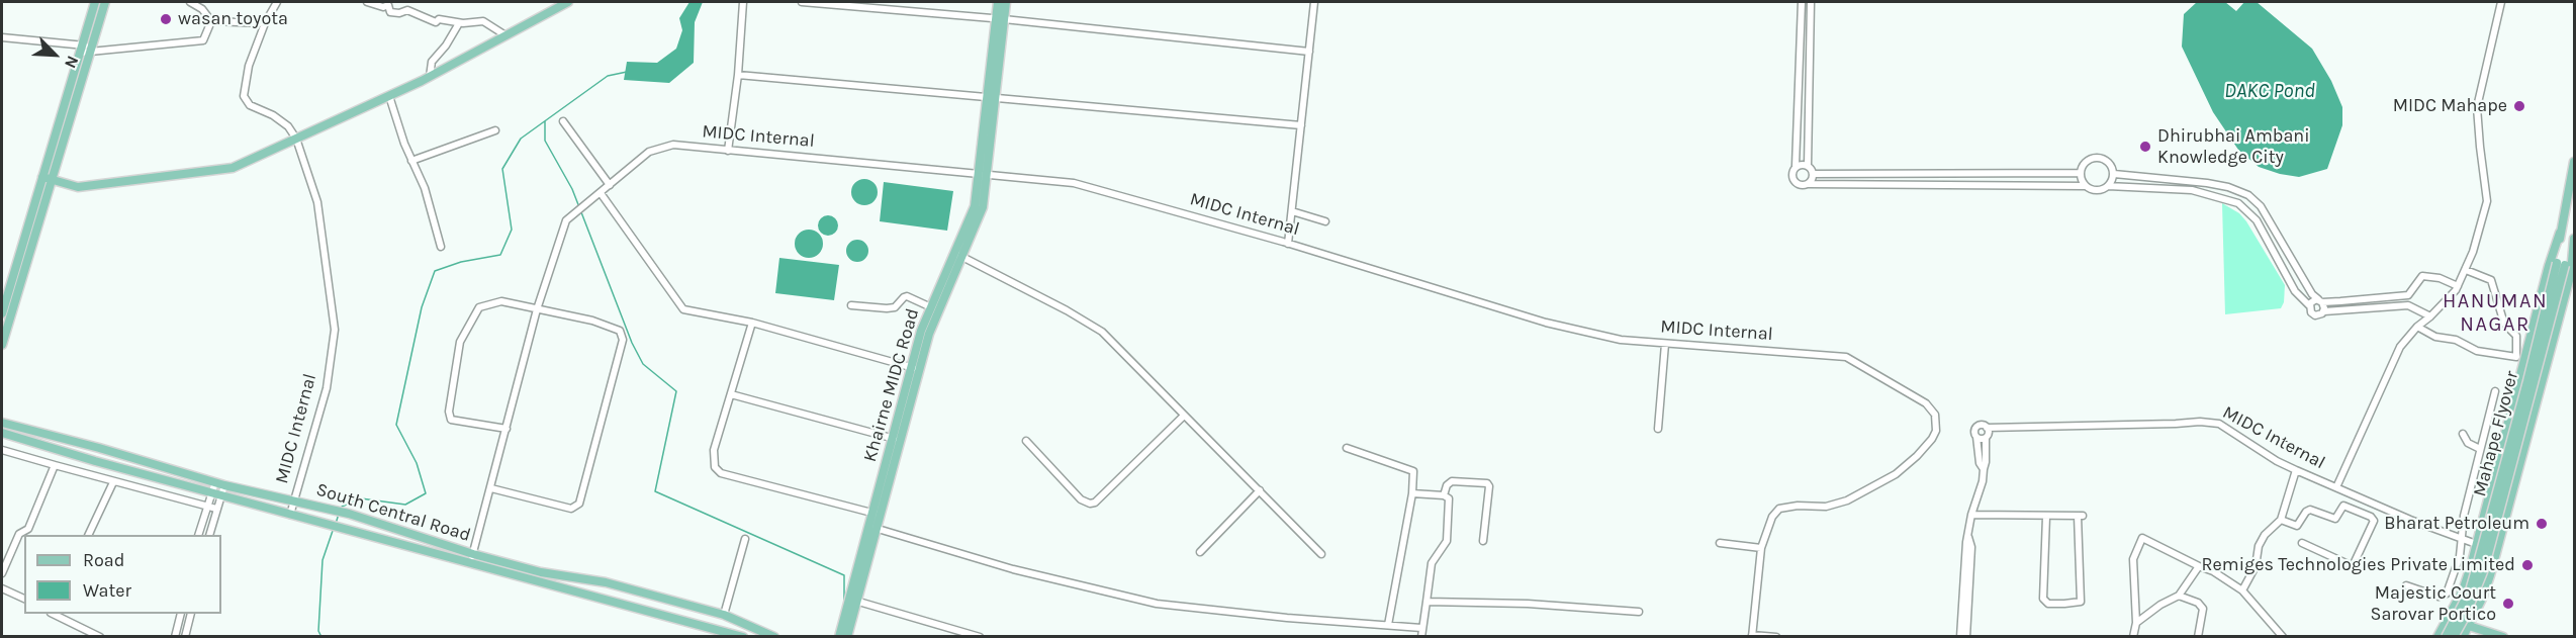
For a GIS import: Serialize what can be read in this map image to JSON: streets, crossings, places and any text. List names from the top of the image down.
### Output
{
  "streets": {
    "main road": ["Khairne MIDC Road", "Mahape Flyover", "South Central Road"],
    "street": ["MIDC Internal"]
  },
  "crossings": [
    ["MIDC Internal", "Khairne MIDC Road"],
    ["MIDC Internal", "South Central Road"]
  ],
  "districts": ["HANUMAN NAGAR"],
  "water": ["DAKC Pond"],
  "places": [
    "wasan toyota",
    "MIDC Mahape",
    "Dhirubhai Ambani Knowledge City",
    "Bharat Petroleum",
    "Remiges Technologies Private Limited",
    "Majestic Court Sarovar Portico"
  ],
  "legend": ["Road", "Water"],
  "north": "bottom right"
}
